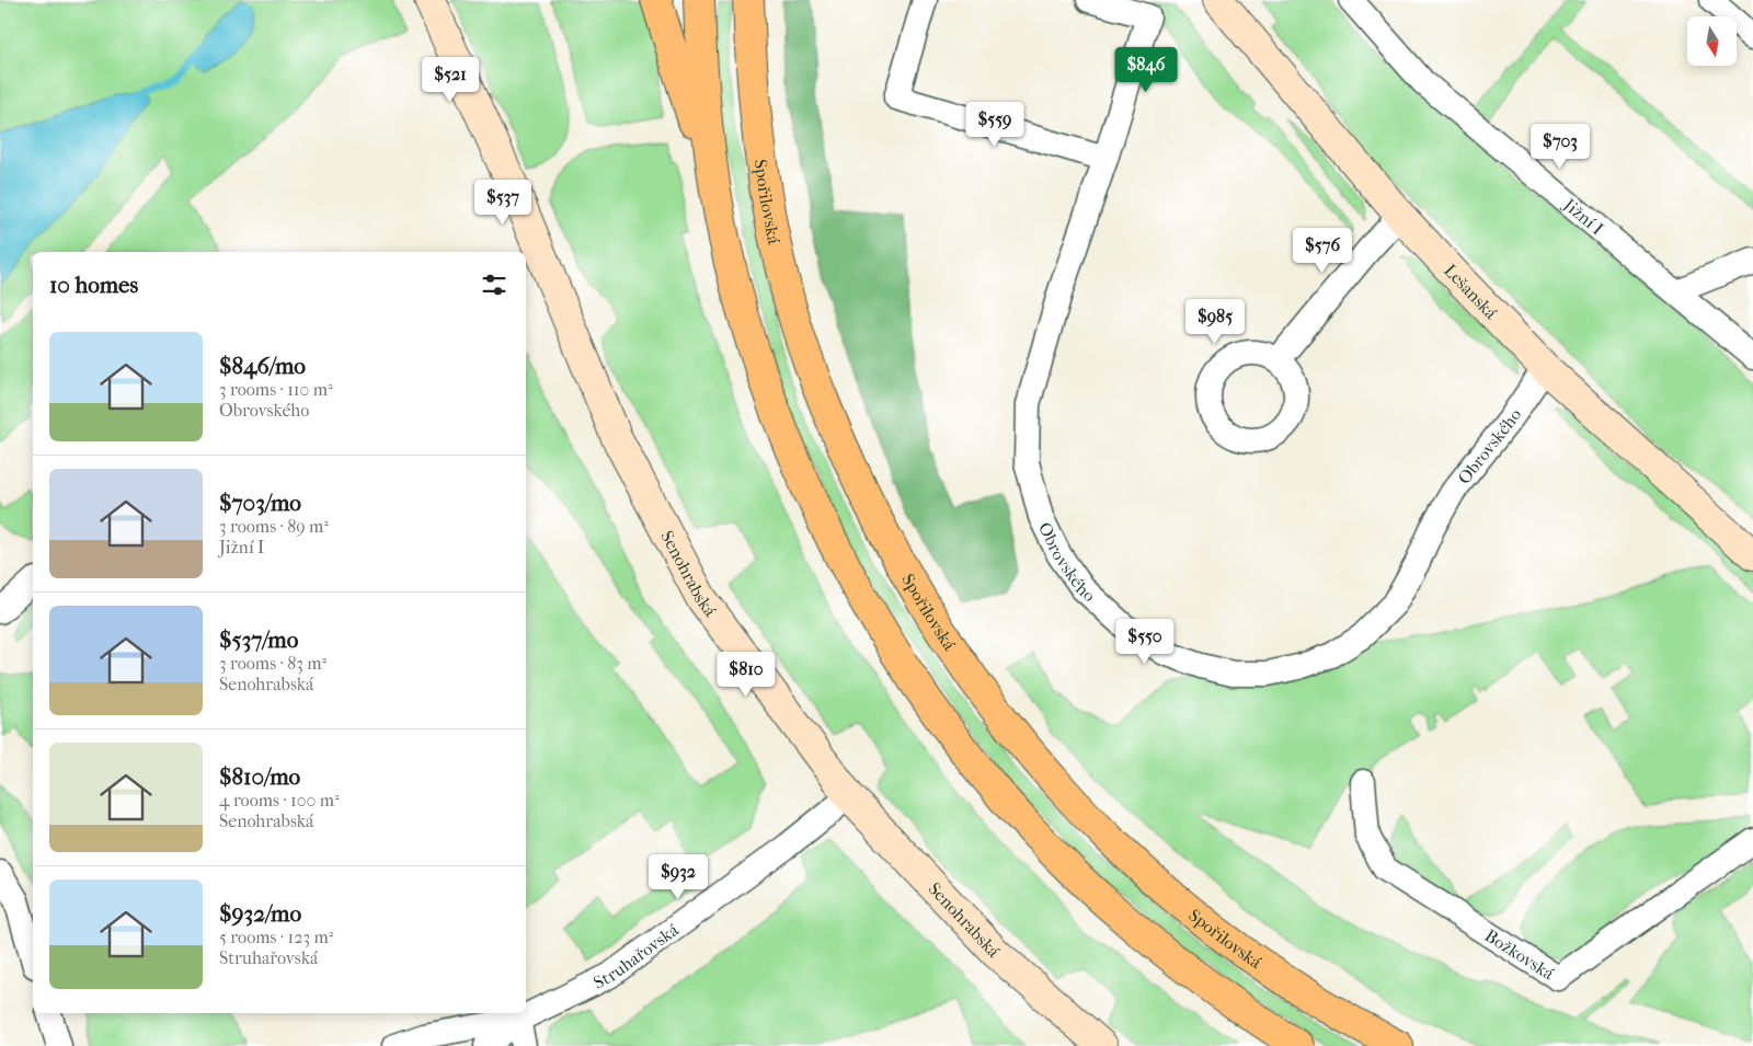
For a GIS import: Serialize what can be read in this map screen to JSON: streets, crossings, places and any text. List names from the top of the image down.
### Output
{
  "streets": {
    "highway": ["Spořilovská"],
    "street": [
      "Jižní I",
      "Lešanská",
      "Obrovského",
      "Senohrabská",
      "Božkovská",
      "Struhařovská"
    ]
  },
  "crossings": [
    ["Lešanská", "Obrovského"],
    ["Senohrabská", "Struhařovská"]
  ],
  "north": "bottom",
  "page": {
    "price": [
      "$846",
      "$521",
      "$559",
      "$703",
      "$537",
      "$576",
      "$985",
      "$550",
      "$810",
      "$932"
    ],
    "heading": "10 homes",
    "list": [
      {
        "name": "$846/mo",
        "note": "3 rooms · 110 m² · Obrovského"
      },
      {
        "name": "$703/mo",
        "note": "3 rooms · 89 m² · Jižní I"
      },
      {
        "name": "$537/mo",
        "note": "3 rooms · 83 m² · Senohrabská"
      },
      {
        "name": "$810/mo",
        "note": "4 rooms · 100 m² · Senohrabská"
      },
      {
        "name": "$932/mo",
        "note": "5 rooms · 123 m² · Struhařovská"
      }
    ]
  }
}
